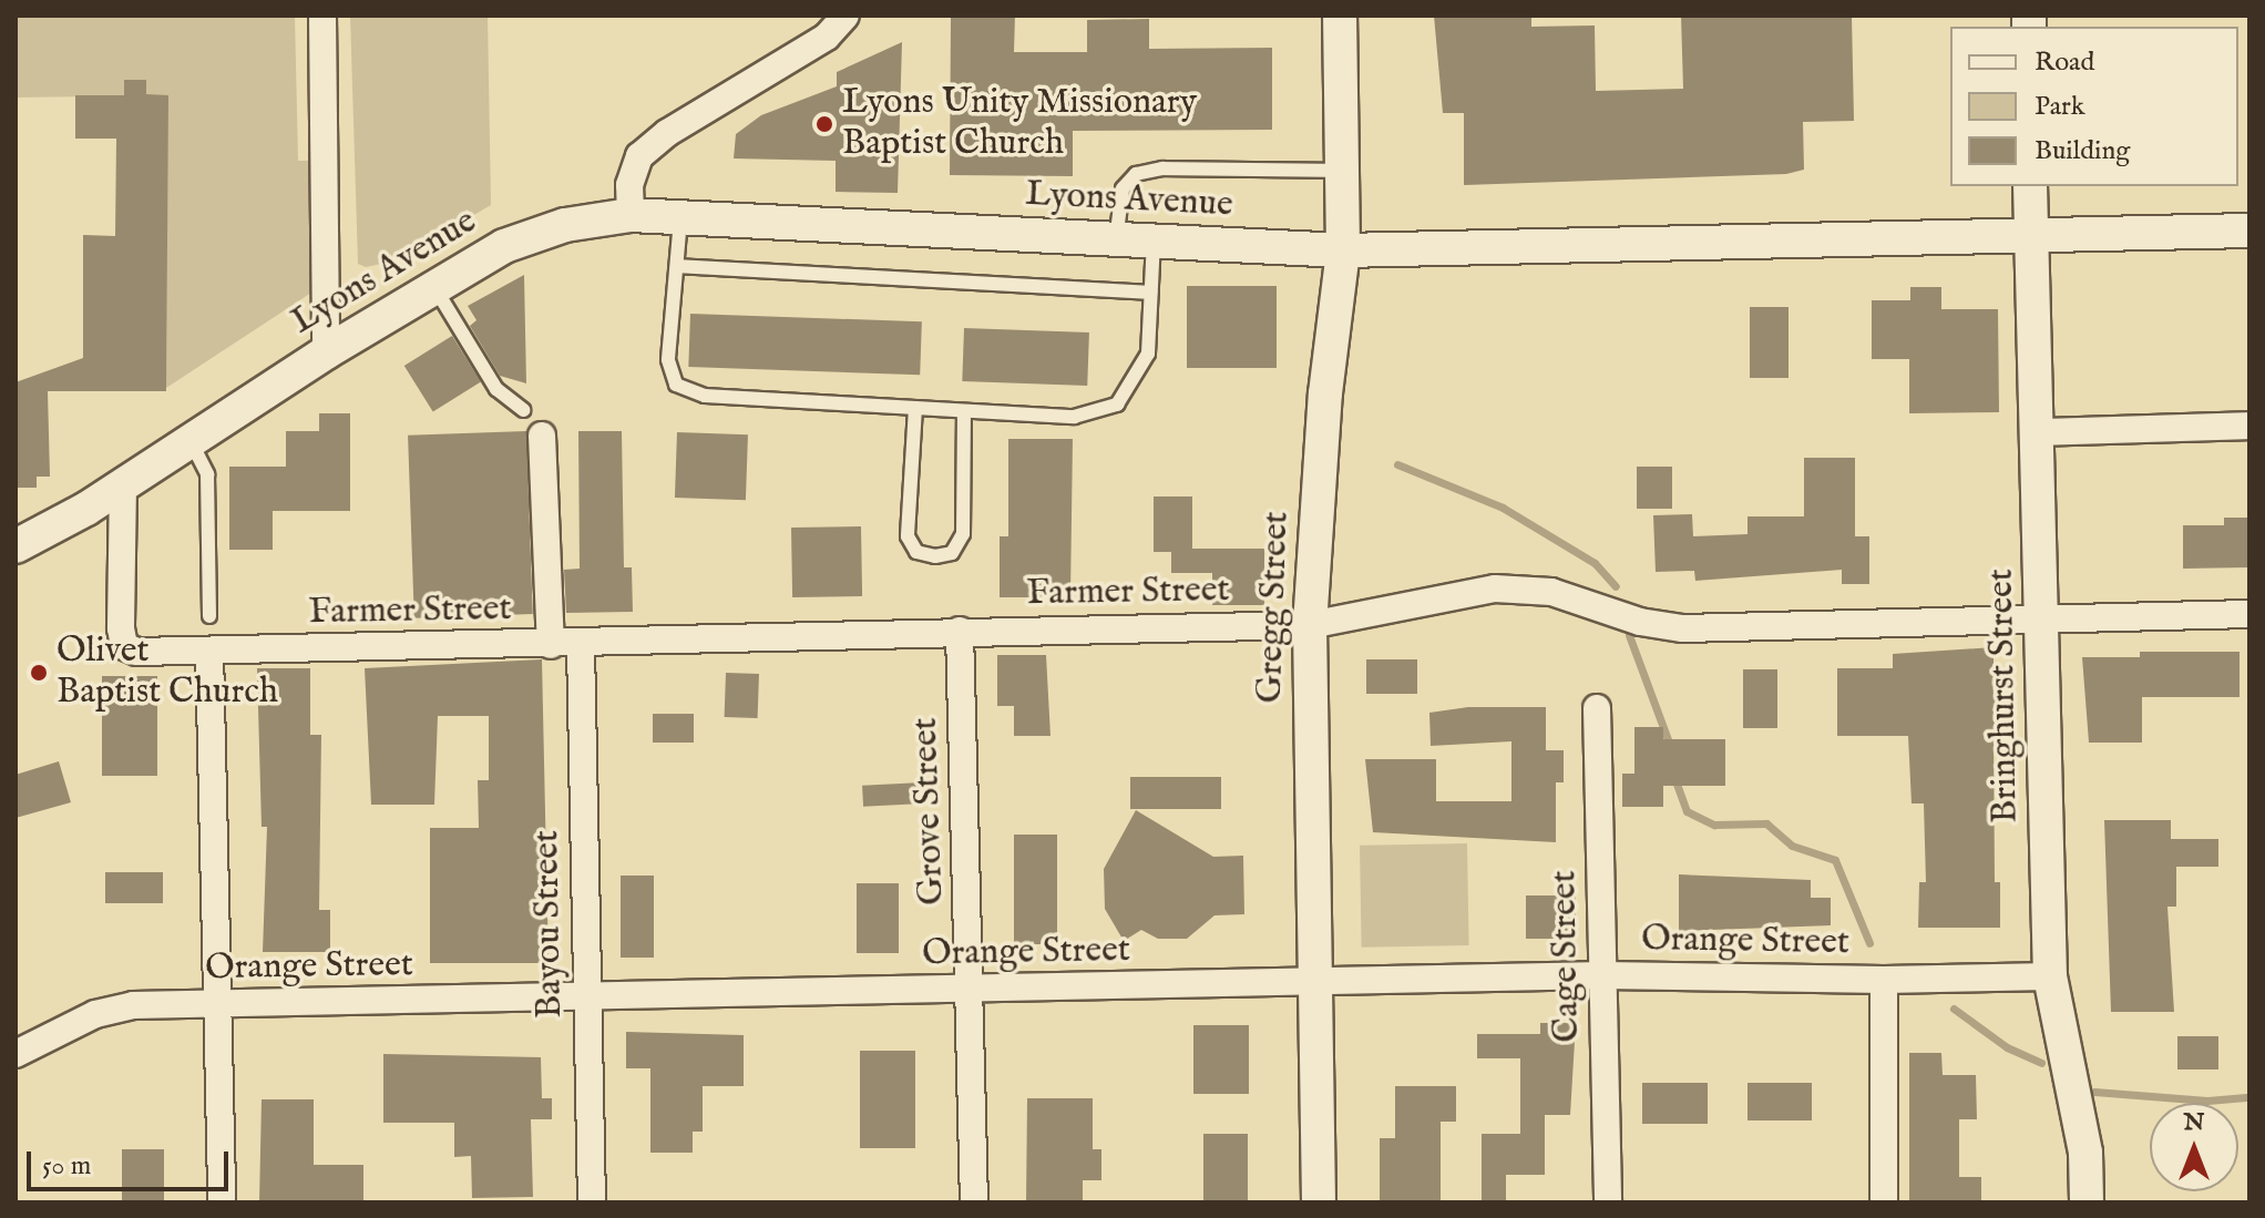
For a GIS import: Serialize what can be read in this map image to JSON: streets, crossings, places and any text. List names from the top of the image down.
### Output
{
  "streets": {
    "street": [
      "Lyons Avenue",
      "Farmer Street",
      "Gregg Street",
      "Bringhurst Street",
      "Grove Street",
      "Bayou Street",
      "Orange Street",
      "Cage Street"
    ]
  },
  "crossings": [
    ["Lyons Avenue", "Farmer Street"],
    ["Lyons Avenue", "Gregg Street"],
    ["Lyons Avenue", "Bringhurst Street"],
    ["Farmer Street", "Gregg Street"],
    ["Farmer Street", "Bringhurst Street"],
    ["Farmer Street", "Grove Street"],
    ["Farmer Street", "Bayou Street"],
    ["Gregg Street", "Orange Street"],
    ["Bringhurst Street", "Orange Street"],
    ["Grove Street", "Orange Street"],
    ["Bayou Street", "Orange Street"],
    ["Orange Street", "Cage Street"]
  ],
  "places": ["Lyons Unity Missionary Baptist Church", "Olivet Baptist Church"],
  "legend": ["Road", "Park", "Building"],
  "scale_bar": "50 m",
  "north": "top"
}
